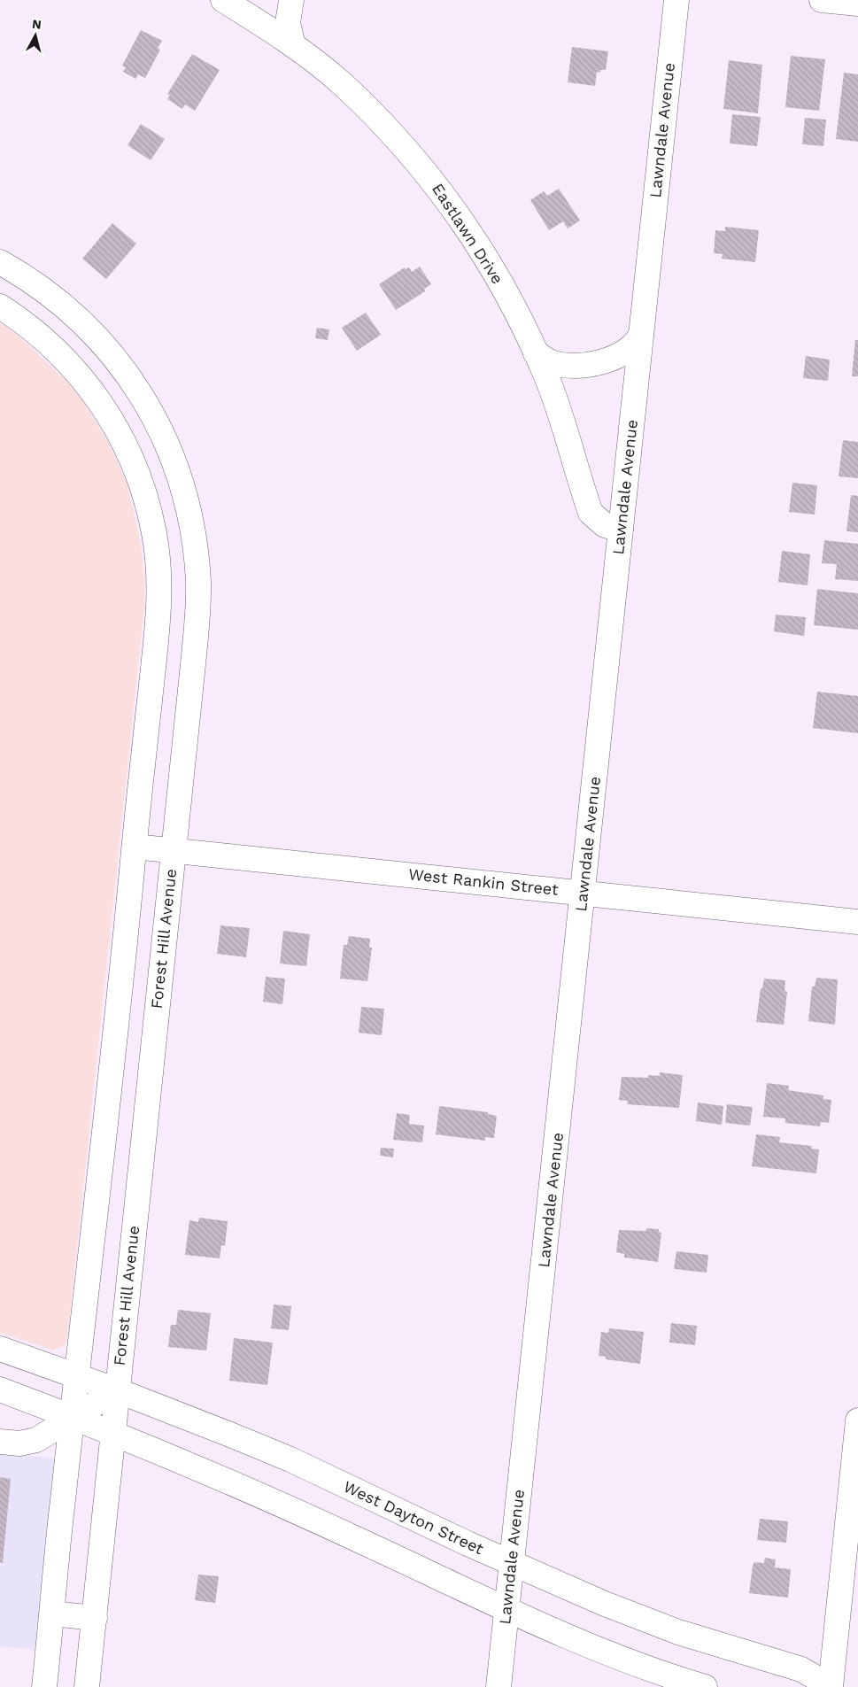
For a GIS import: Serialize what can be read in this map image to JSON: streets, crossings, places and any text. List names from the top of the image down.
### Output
{
  "streets": {
    "street": [
      "Lawndale Avenue",
      "Eastlawn Drive",
      "West Rankin Street",
      "Forest Hill Avenue",
      "West Dayton Street"
    ]
  },
  "crossings": [
    ["Lawndale Avenue", "Eastlawn Drive"],
    ["Lawndale Avenue", "West Rankin Street"],
    ["Lawndale Avenue", "West Dayton Street"],
    ["West Rankin Street", "Forest Hill Avenue"],
    ["Forest Hill Avenue", "West Dayton Street"]
  ],
  "north": "top"
}
